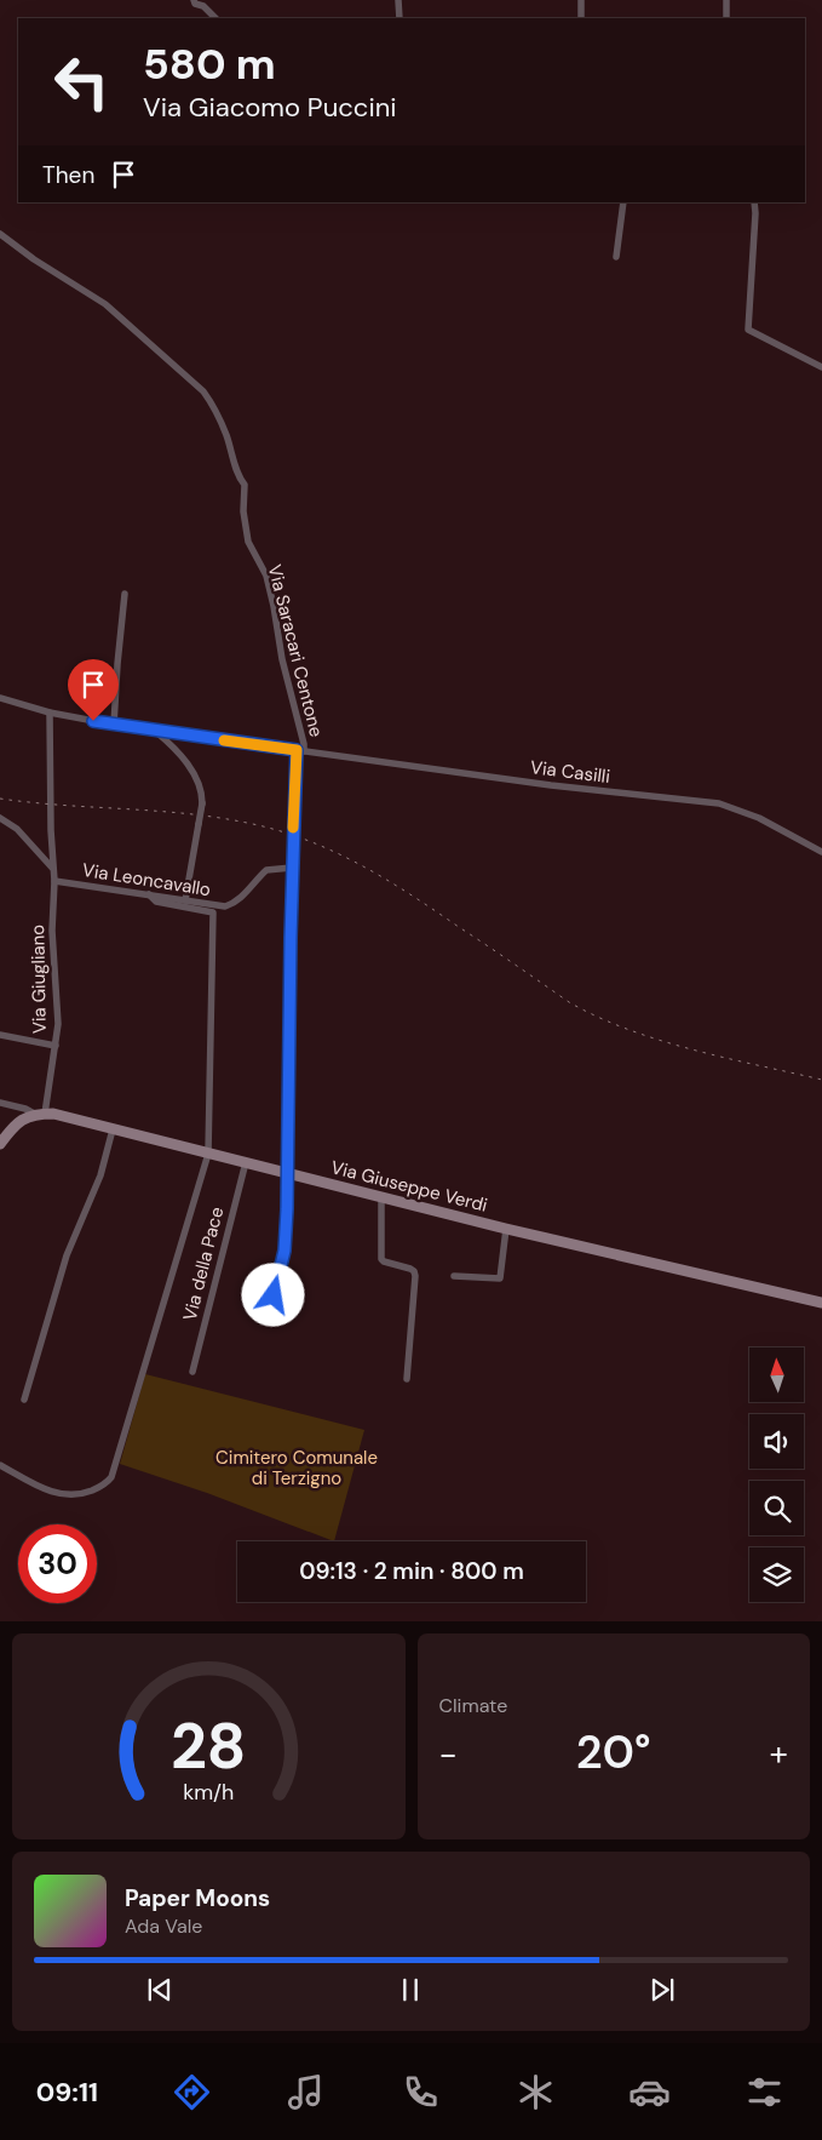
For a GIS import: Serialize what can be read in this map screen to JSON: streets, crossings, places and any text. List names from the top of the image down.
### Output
{
  "streets": {
    "street": [
      "Via Saracari Centone",
      "Via Casilli",
      "Via Leoncavallo",
      "Via Giugliano",
      "Via Giuseppe Verdi",
      "Via della Pace"
    ]
  },
  "crossings": [
    ["Via Saracari Centone", "Via Casilli"],
    ["Via Saracari Centone", "Via Leoncavallo"],
    ["Via Saracari Centone", "Via Giuseppe Verdi"],
    ["Via Casilli", "Via Giugliano"],
    ["Via Leoncavallo", "Via Giugliano"],
    ["Via Giugliano", "Via Giuseppe Verdi"],
    ["Via Giuseppe Verdi", "Via della Pace"]
  ],
  "parks": ["Cimitero Comunale di Terzigno"],
  "north": "top",
  "page": {
    "turn": ["580 m", "Via Giacomo Puccini"],
    "then": "Then",
    "limit": "30",
    "trip": "09:13 · 2 min · 800 m",
    "tile": "Climate",
    "heat": ["−", "20°", "+"],
    "song": ["Paper Moons", "Ada Vale"],
    "tabs": "09:11",
    "gauge": ["28", "km/h"]
  }
}
